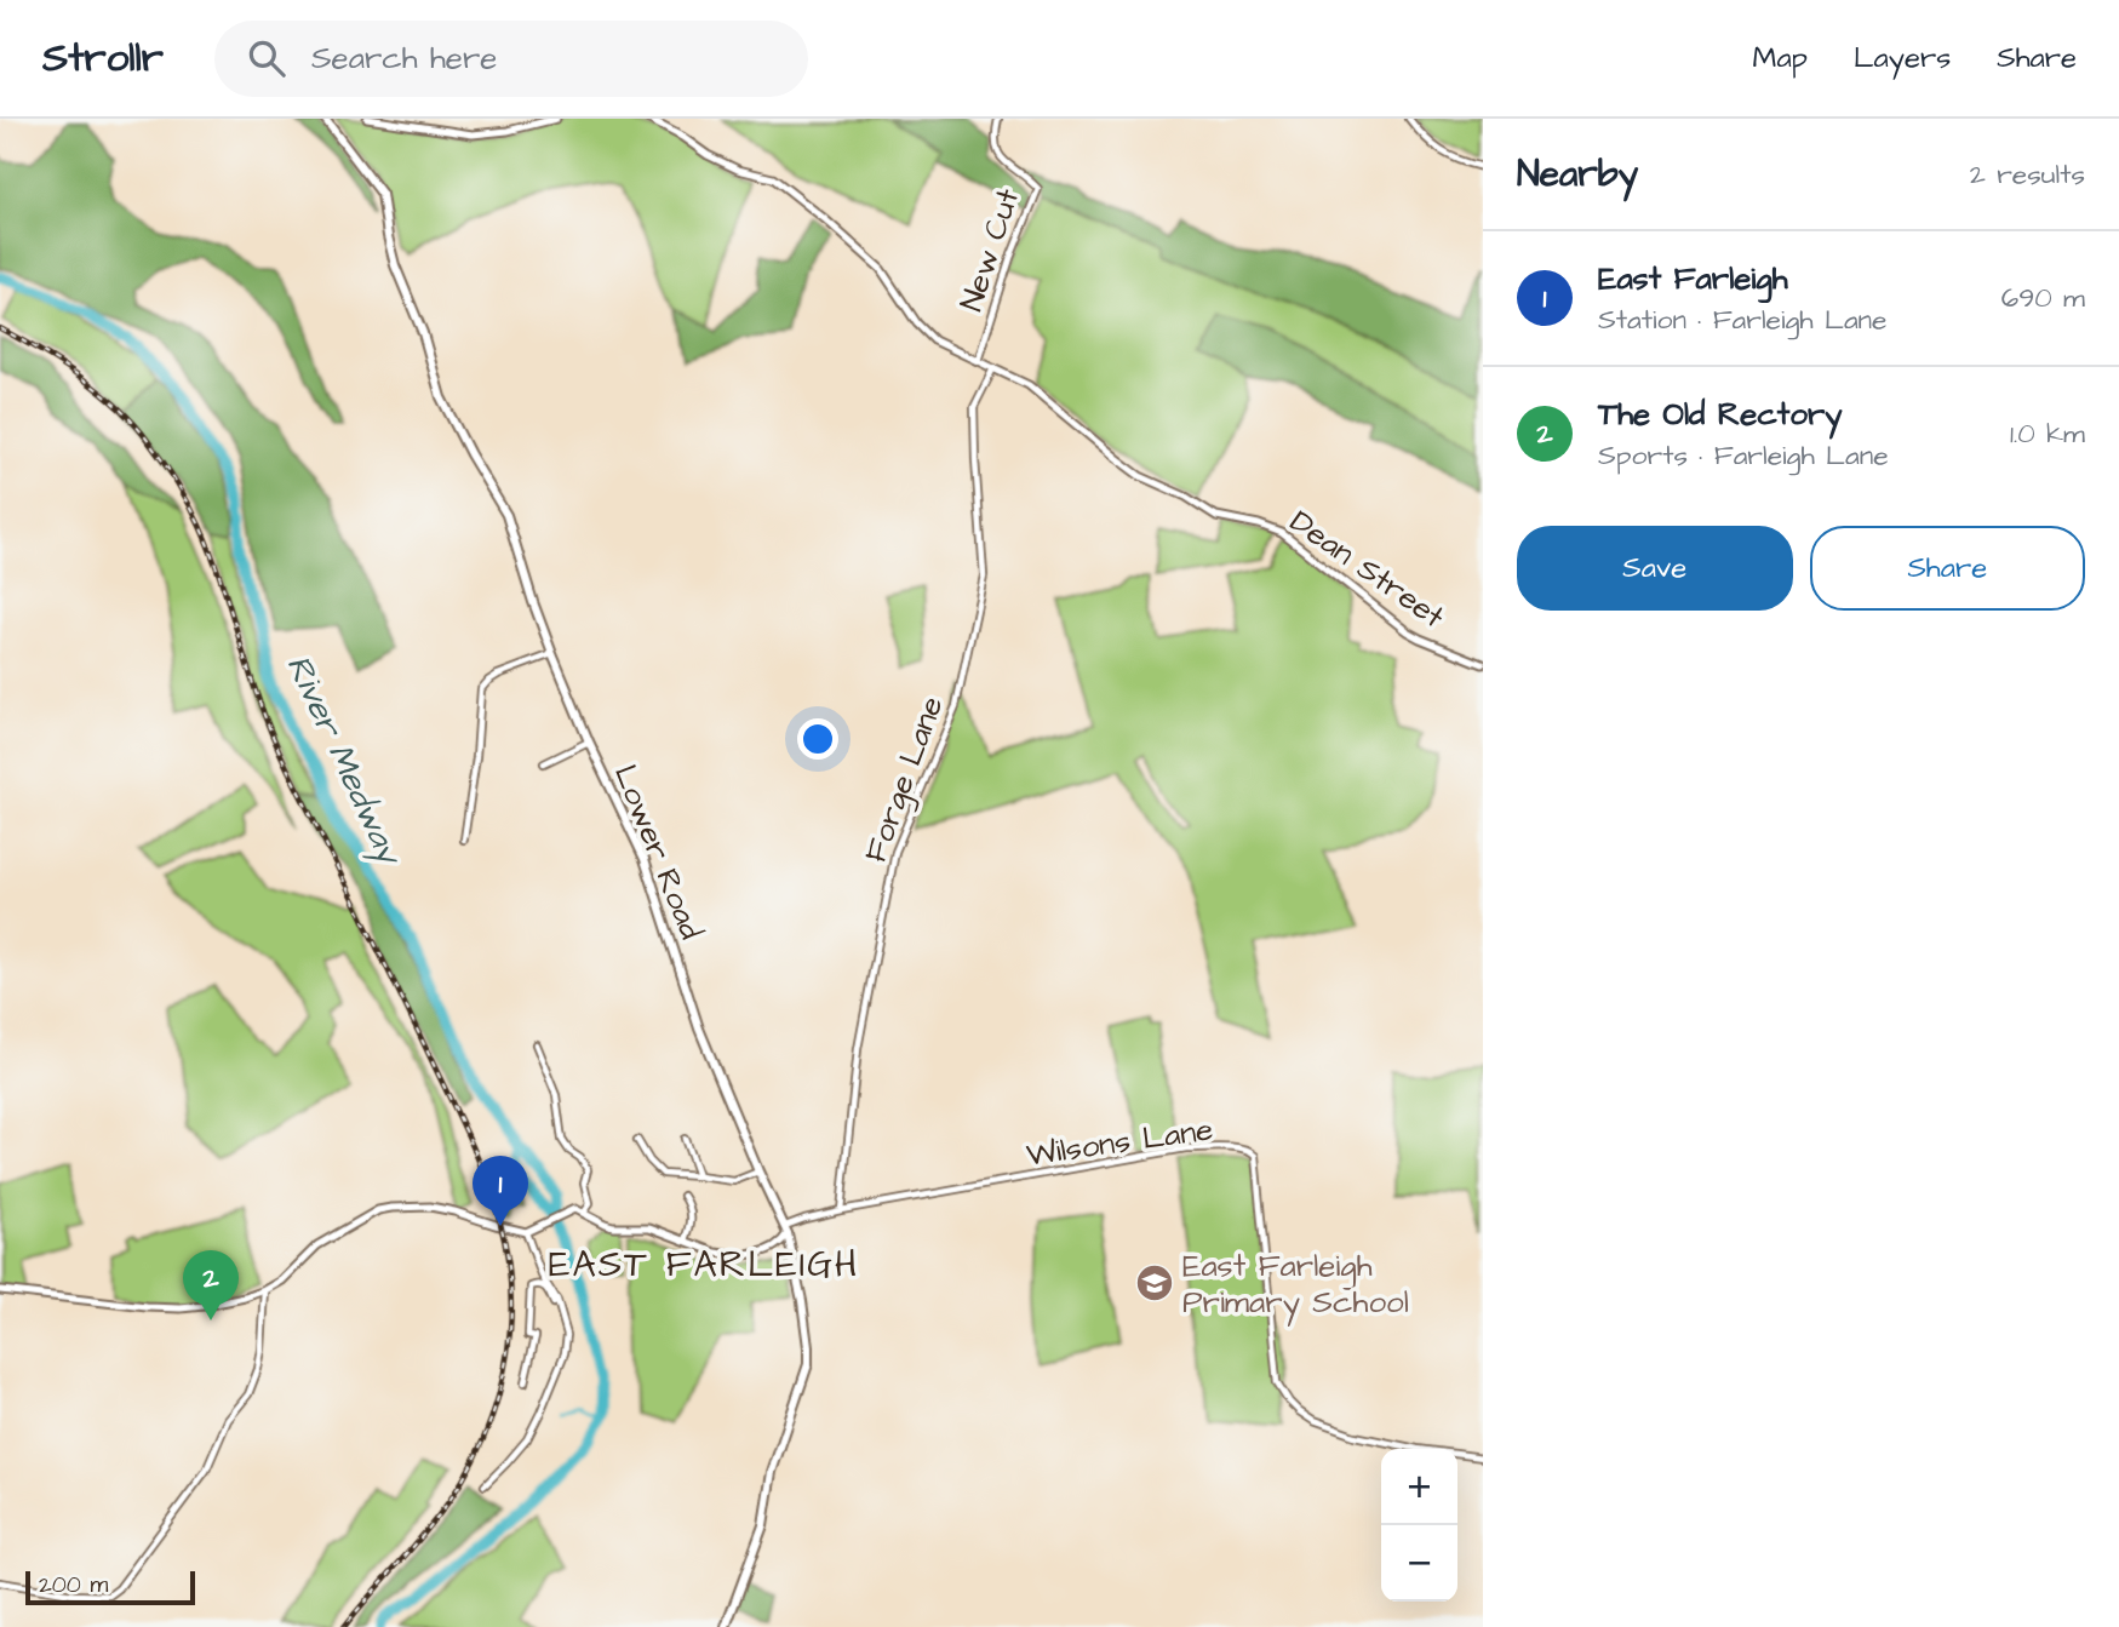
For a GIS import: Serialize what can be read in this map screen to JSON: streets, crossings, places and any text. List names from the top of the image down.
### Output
{
  "streets": {
    "main road": ["Lower Road"],
    "street": [
      "New Cut",
      "Dean Street",
      "Forge Lane",
      "Wilsons Lane"
    ]
  },
  "crossings": [
    ["New Cut", "Dean Street"],
    ["Dean Street", "Forge Lane"],
    ["Forge Lane", "Wilsons Lane"]
  ],
  "districts": ["EAST FARLEIGH"],
  "water": ["River Medway"],
  "places": {
    "school or university": ["East Farleigh Primary School"]
  },
  "scale_bar": "200 m",
  "page": {
    "header": "Strollr",
    "search": "Search here",
    "nav": ["Map", "Layers", "Share"],
    "heading": ["Nearby", "2 results"],
    "list": [
      {
        "mark": "1",
        "name": "East Farleigh",
        "note": "Station · Farleigh Lane",
        "value": "690 m"
      },
      {
        "mark": "2",
        "name": "The Old Rectory",
        "note": "Sports · Farleigh Lane",
        "value": "1.0 km"
      }
    ],
    "buttons": ["Save", "Share"],
    "pins": ["1", "2"],
    "map_buttons": ["+", "−"],
    "scale": "200 m"
  }
}
